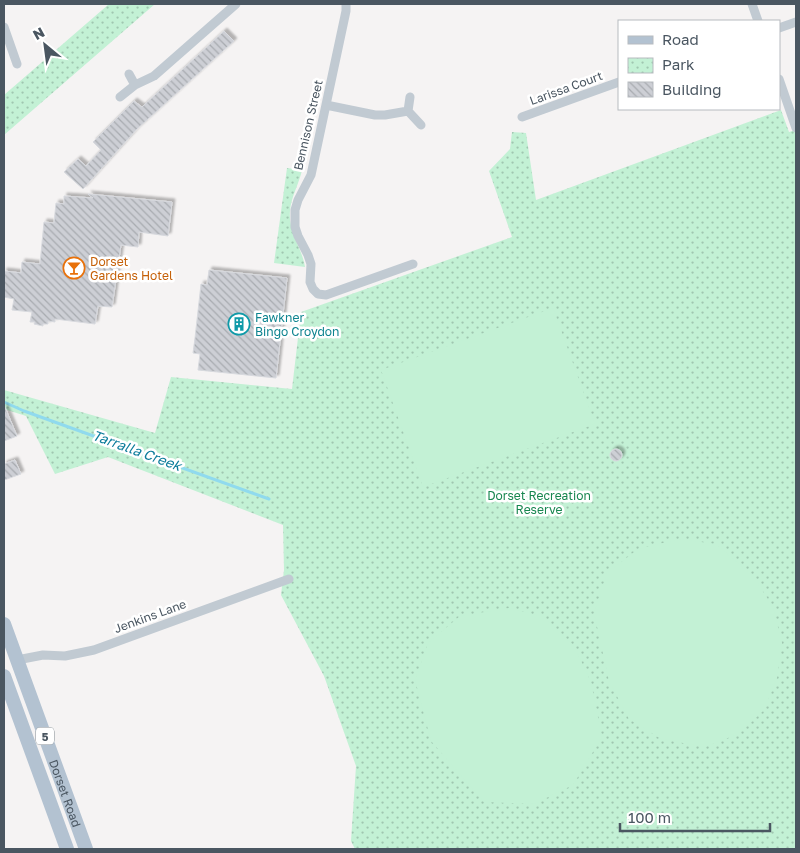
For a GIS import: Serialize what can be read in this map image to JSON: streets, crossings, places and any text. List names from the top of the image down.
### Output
{
  "streets": {
    "main road": ["5", "Dorset Road"],
    "street": ["Larissa Court", "Bennison Street", "Jenkins Lane"]
  },
  "crossings": [
    ["Jenkins Lane", "Dorset Road"]
  ],
  "water": ["Tarralla Creek"],
  "parks": ["Dorset Recreation Reserve"],
  "places": {
    "bar": ["Dorset Gardens Hotel"],
    "building": ["Fawkner Bingo Croydon"]
  },
  "legend": ["Road", "Park", "Building"],
  "scale_bar": "100 m",
  "north": "top left"
}
